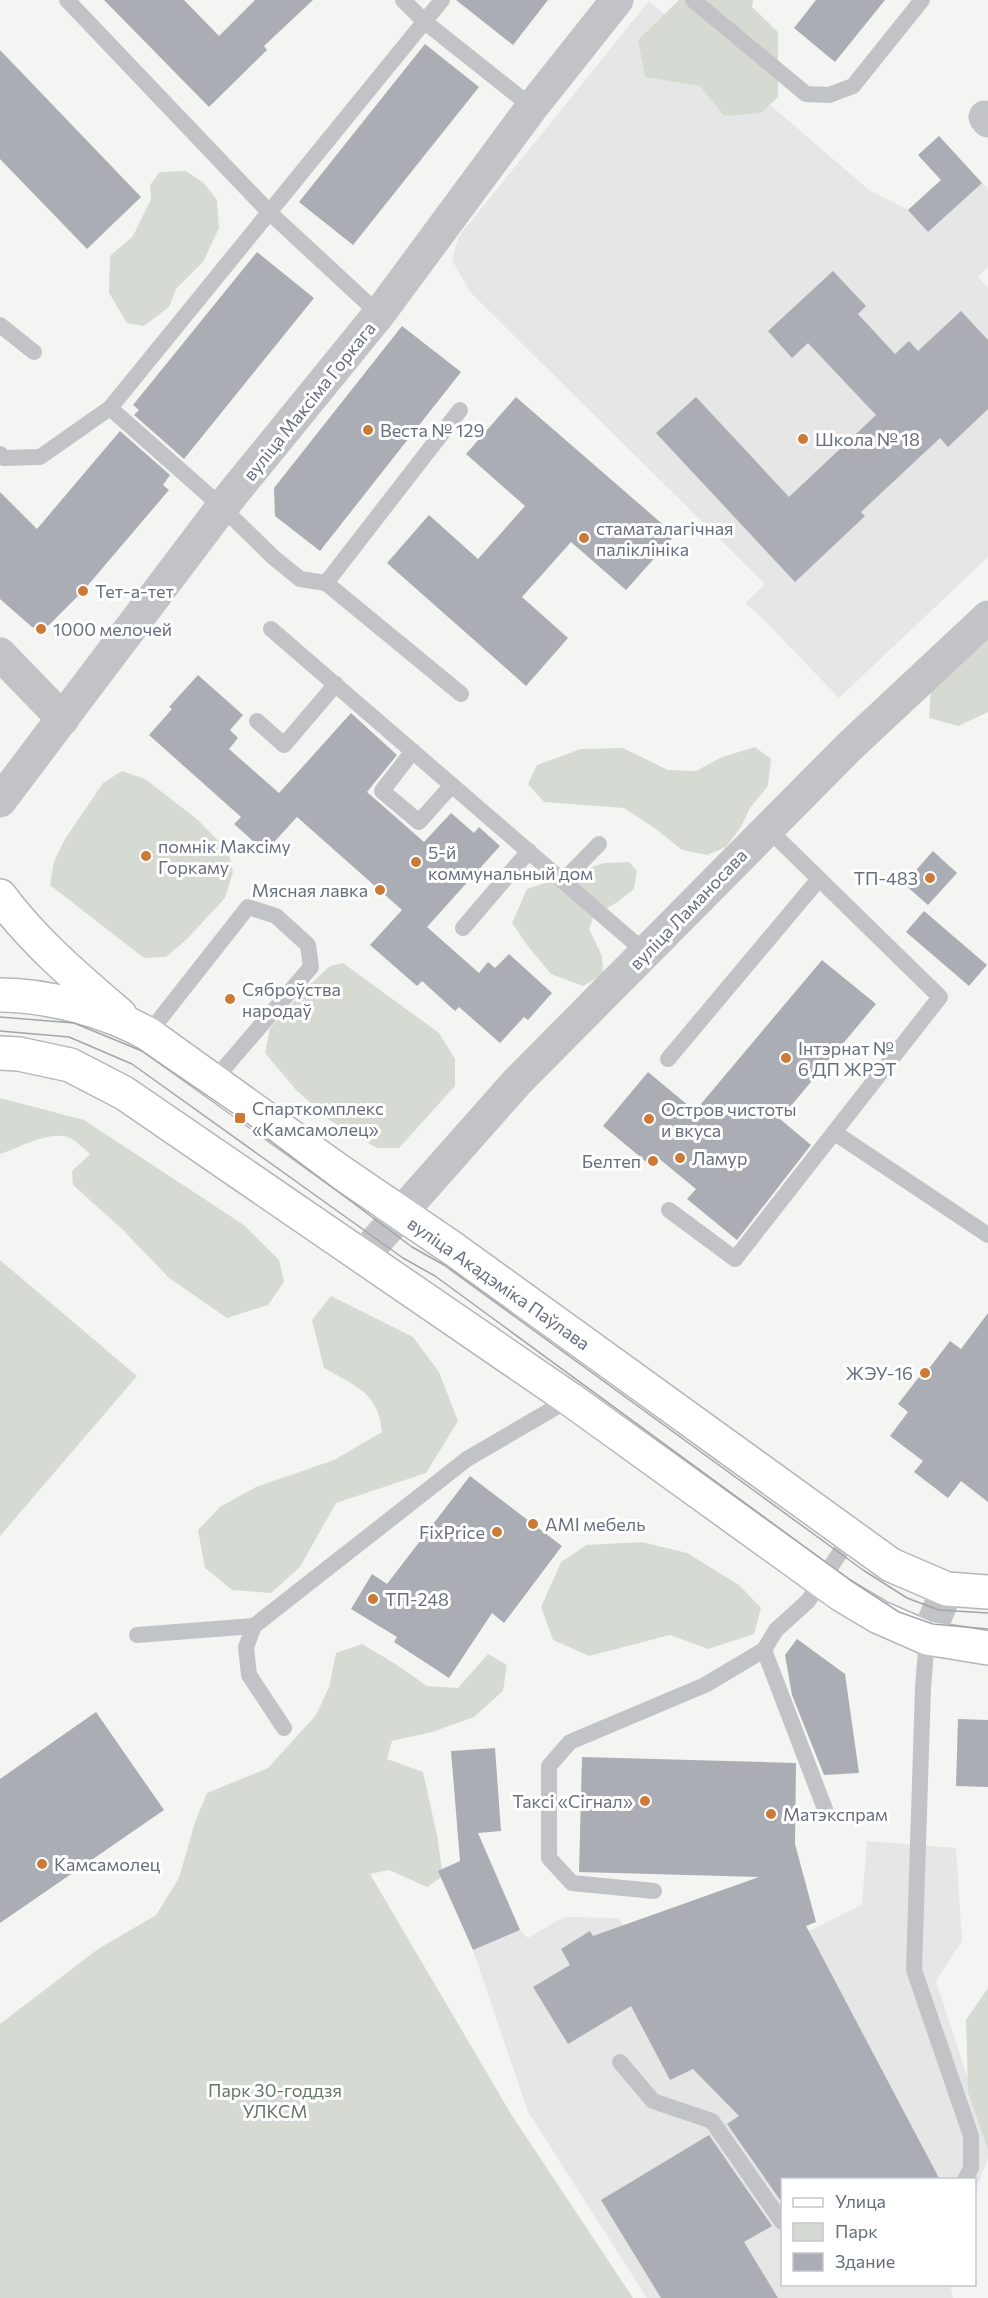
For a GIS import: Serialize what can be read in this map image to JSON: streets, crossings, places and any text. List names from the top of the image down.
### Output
{
  "streets": {
    "main road": ["вуліца Акадэміка Паўлава"],
    "street": ["вуліца Максіма Горкага", "вуліца Ламаносава"]
  },
  "crossings": [
    ["вуліца Ламаносава", "вуліца Акадэміка Паўлава"]
  ],
  "parks": ["Парк 30-годдзя УЛКСМ"],
  "places": {
    "other": [
      "Веста № 129",
      "Школа № 18",
      "стаматалагічная паліклініка",
      "Тет-а-тет",
      "1000 мелочей",
      "помнік Максіму Горкаму",
      "5-й коммунальный дом",
      "ТП-483",
      "Мясная лавка",
      "Сяброўства народаў",
      "Інтэрнат № 6 ДП ЖРЭТ",
      "Остров чистоты и вкуса",
      "Ламур",
      "Белтеп",
      "ЖЭУ-16",
      "AMI мебель",
      "FixPrice",
      "ТП-248",
      "Таксі «Сігнал»",
      "Матэкспрам",
      "Камсамолец"
    ],
    "transit": ["Спарткомплекс «Камсамолец»"]
  },
  "legend": ["Улица", "Парк", "Здание"]
}
